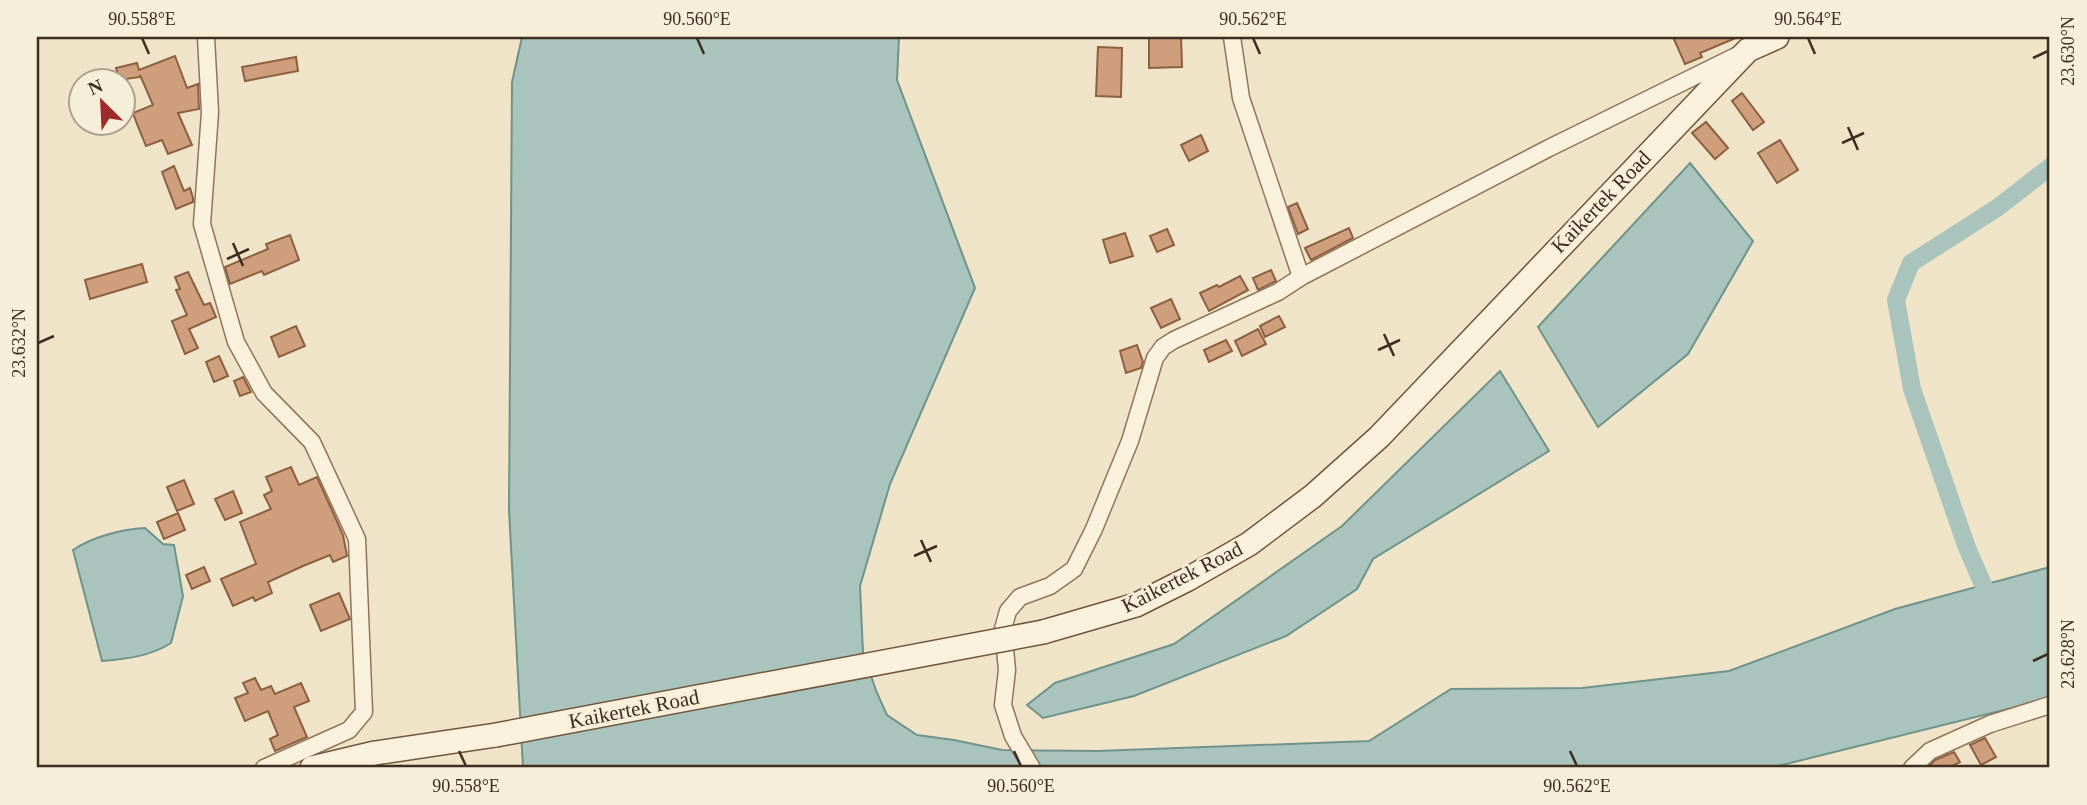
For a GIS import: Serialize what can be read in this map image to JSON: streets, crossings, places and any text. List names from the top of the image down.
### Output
{
  "streets": {
    "main road": ["Kaikertek Road"]
  },
  "north": "top left",
  "coordinates": [
    "90.558°E",
    "90.560°E",
    "90.562°E",
    "90.564°E",
    "23.630°N",
    "23.632°N",
    "23.628°N"
  ]
}
